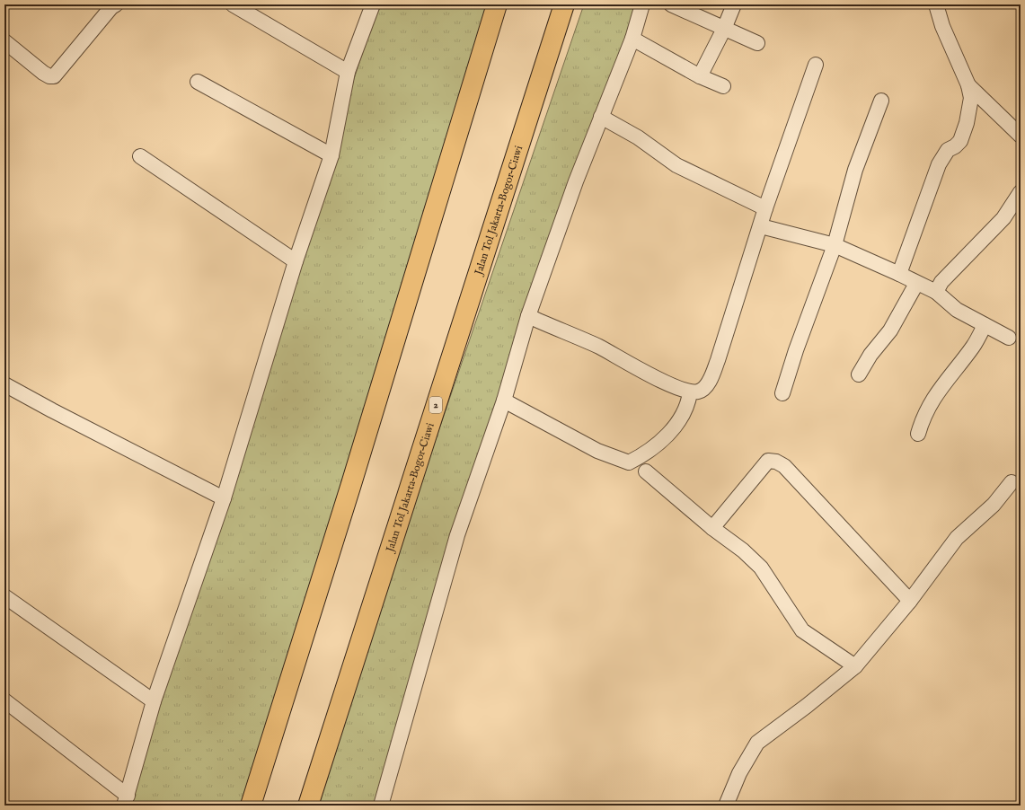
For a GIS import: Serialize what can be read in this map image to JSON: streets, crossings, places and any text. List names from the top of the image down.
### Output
{
  "streets": {
    "highway": ["Jalan Tol Jakarta–Bogor–Ciawi", "2"]
  }
}
